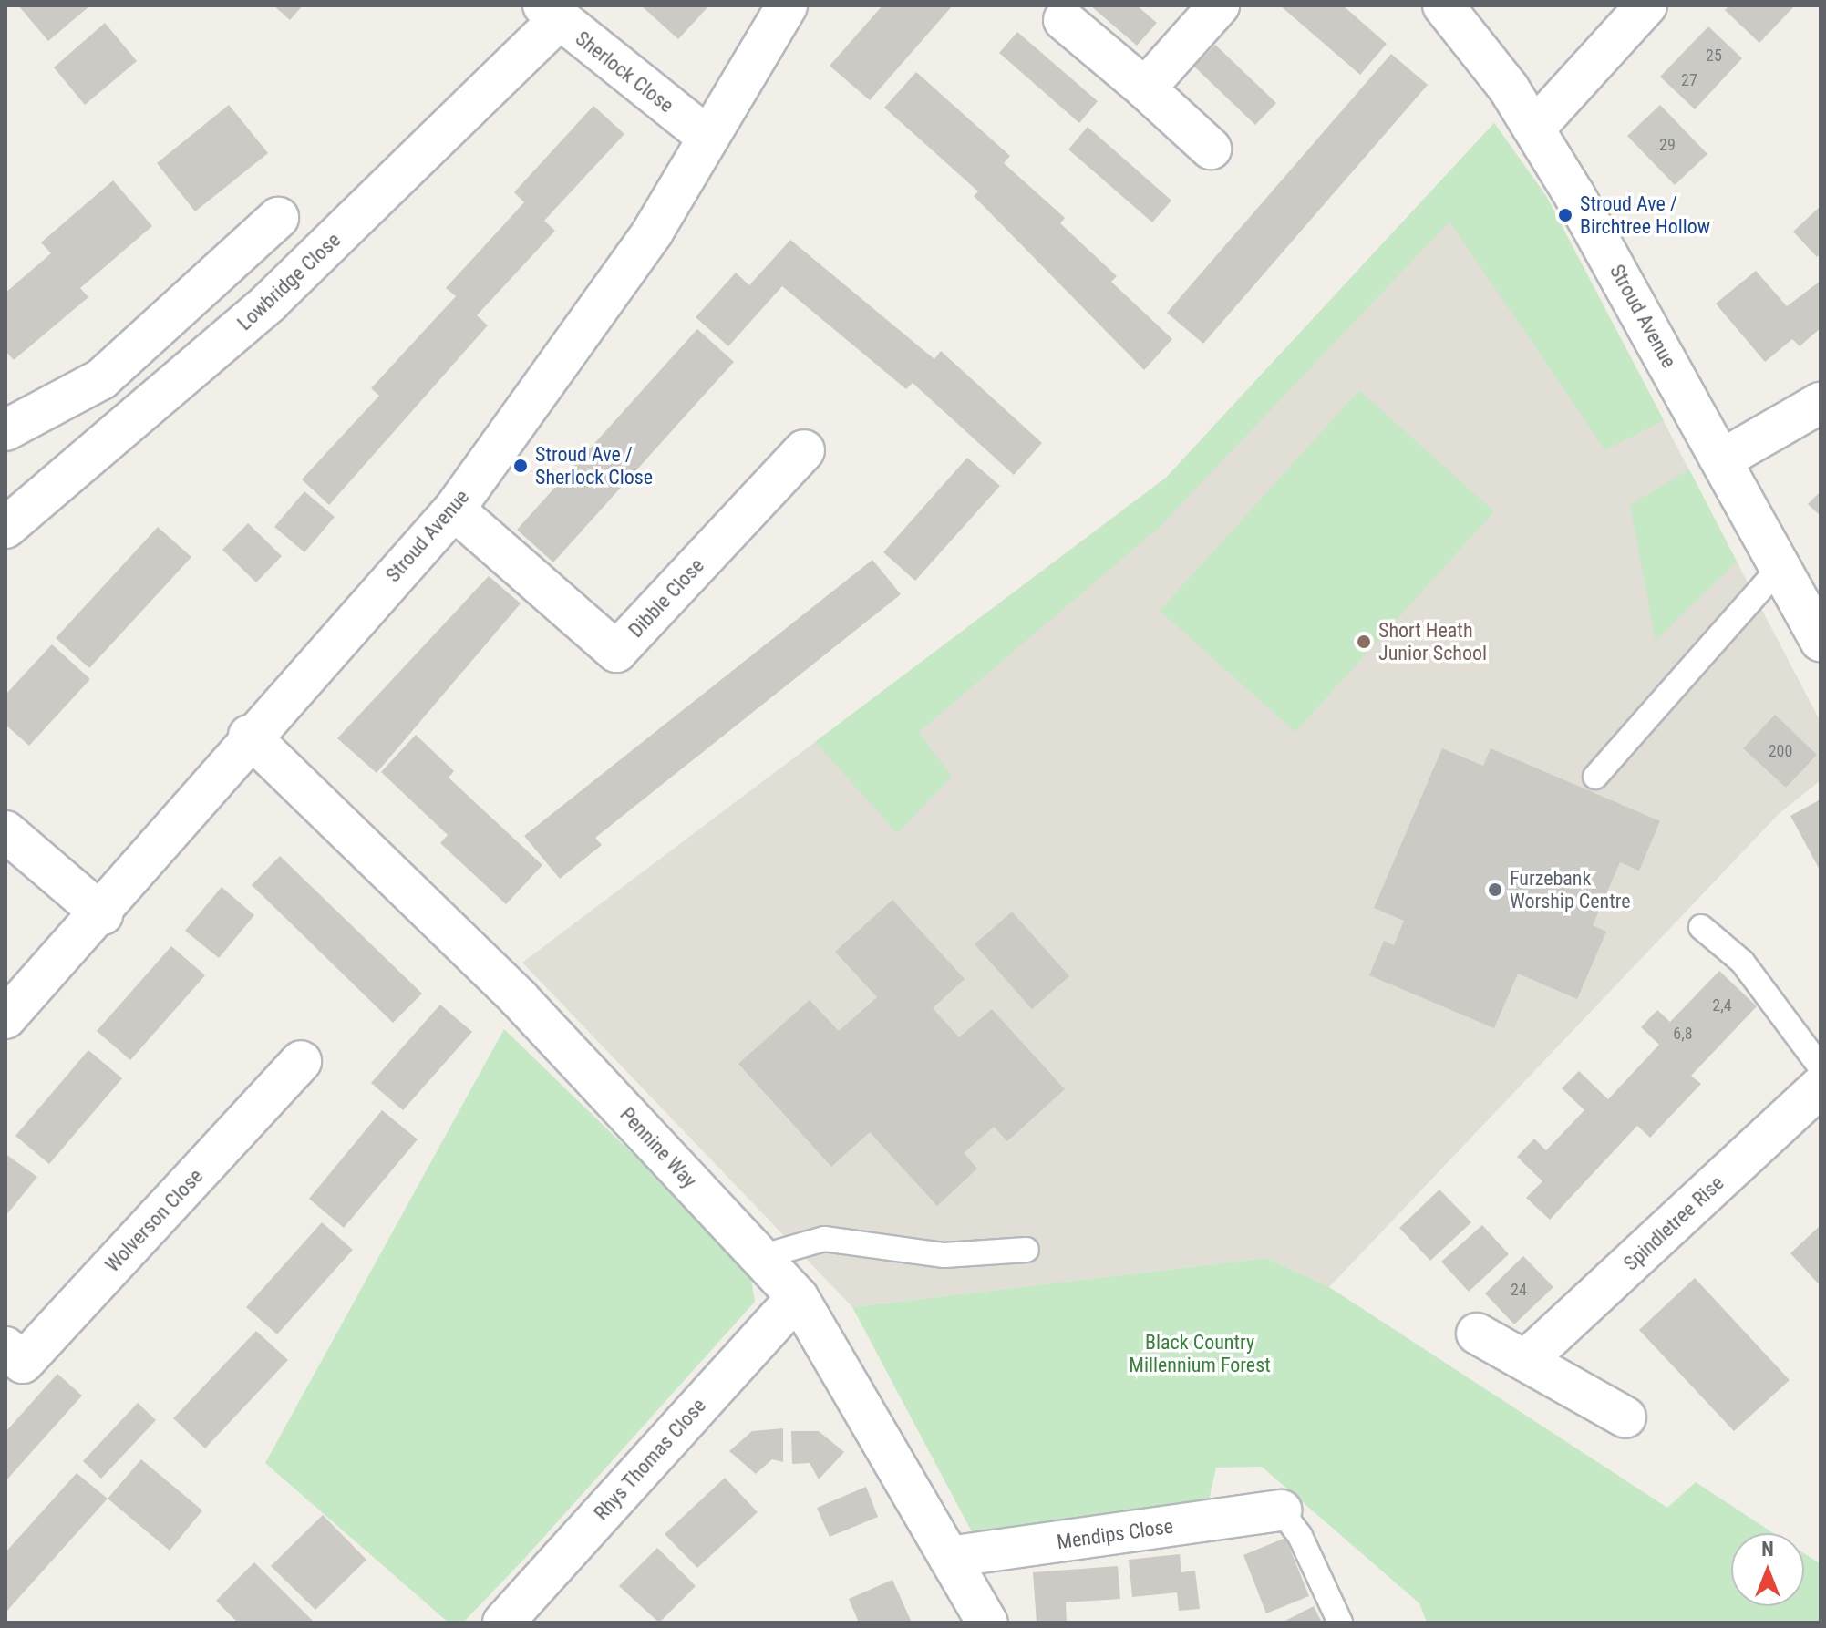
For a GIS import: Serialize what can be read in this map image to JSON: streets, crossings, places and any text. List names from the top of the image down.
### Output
{
  "streets": {
    "street": [
      "Sherlock Close",
      "Lowbridge Close",
      "Stroud Avenue",
      "Dibble Close",
      "Pennine Way",
      "Wolverson Close",
      "Spindletree Rise",
      "Rhys Thomas Close",
      "Mendips Close"
    ]
  },
  "crossings": [
    ["Sherlock Close", "Lowbridge Close"],
    ["Sherlock Close", "Stroud Avenue"],
    ["Stroud Avenue", "Dibble Close"],
    ["Stroud Avenue", "Pennine Way"],
    ["Pennine Way", "Rhys Thomas Close"],
    ["Pennine Way", "Mendips Close"]
  ],
  "parks": ["Black Country Millennium Forest"],
  "places": [
    "Stroud Ave / Birchtree Hollow",
    "Stroud Ave / Sherlock Close",
    "Short Heath Junior School",
    "Furzebank Worship Centre"
  ],
  "house_numbers": [
    "25",
    "27",
    "29",
    "200",
    "2,4",
    "6,8",
    "24"
  ],
  "north": "top"
}
